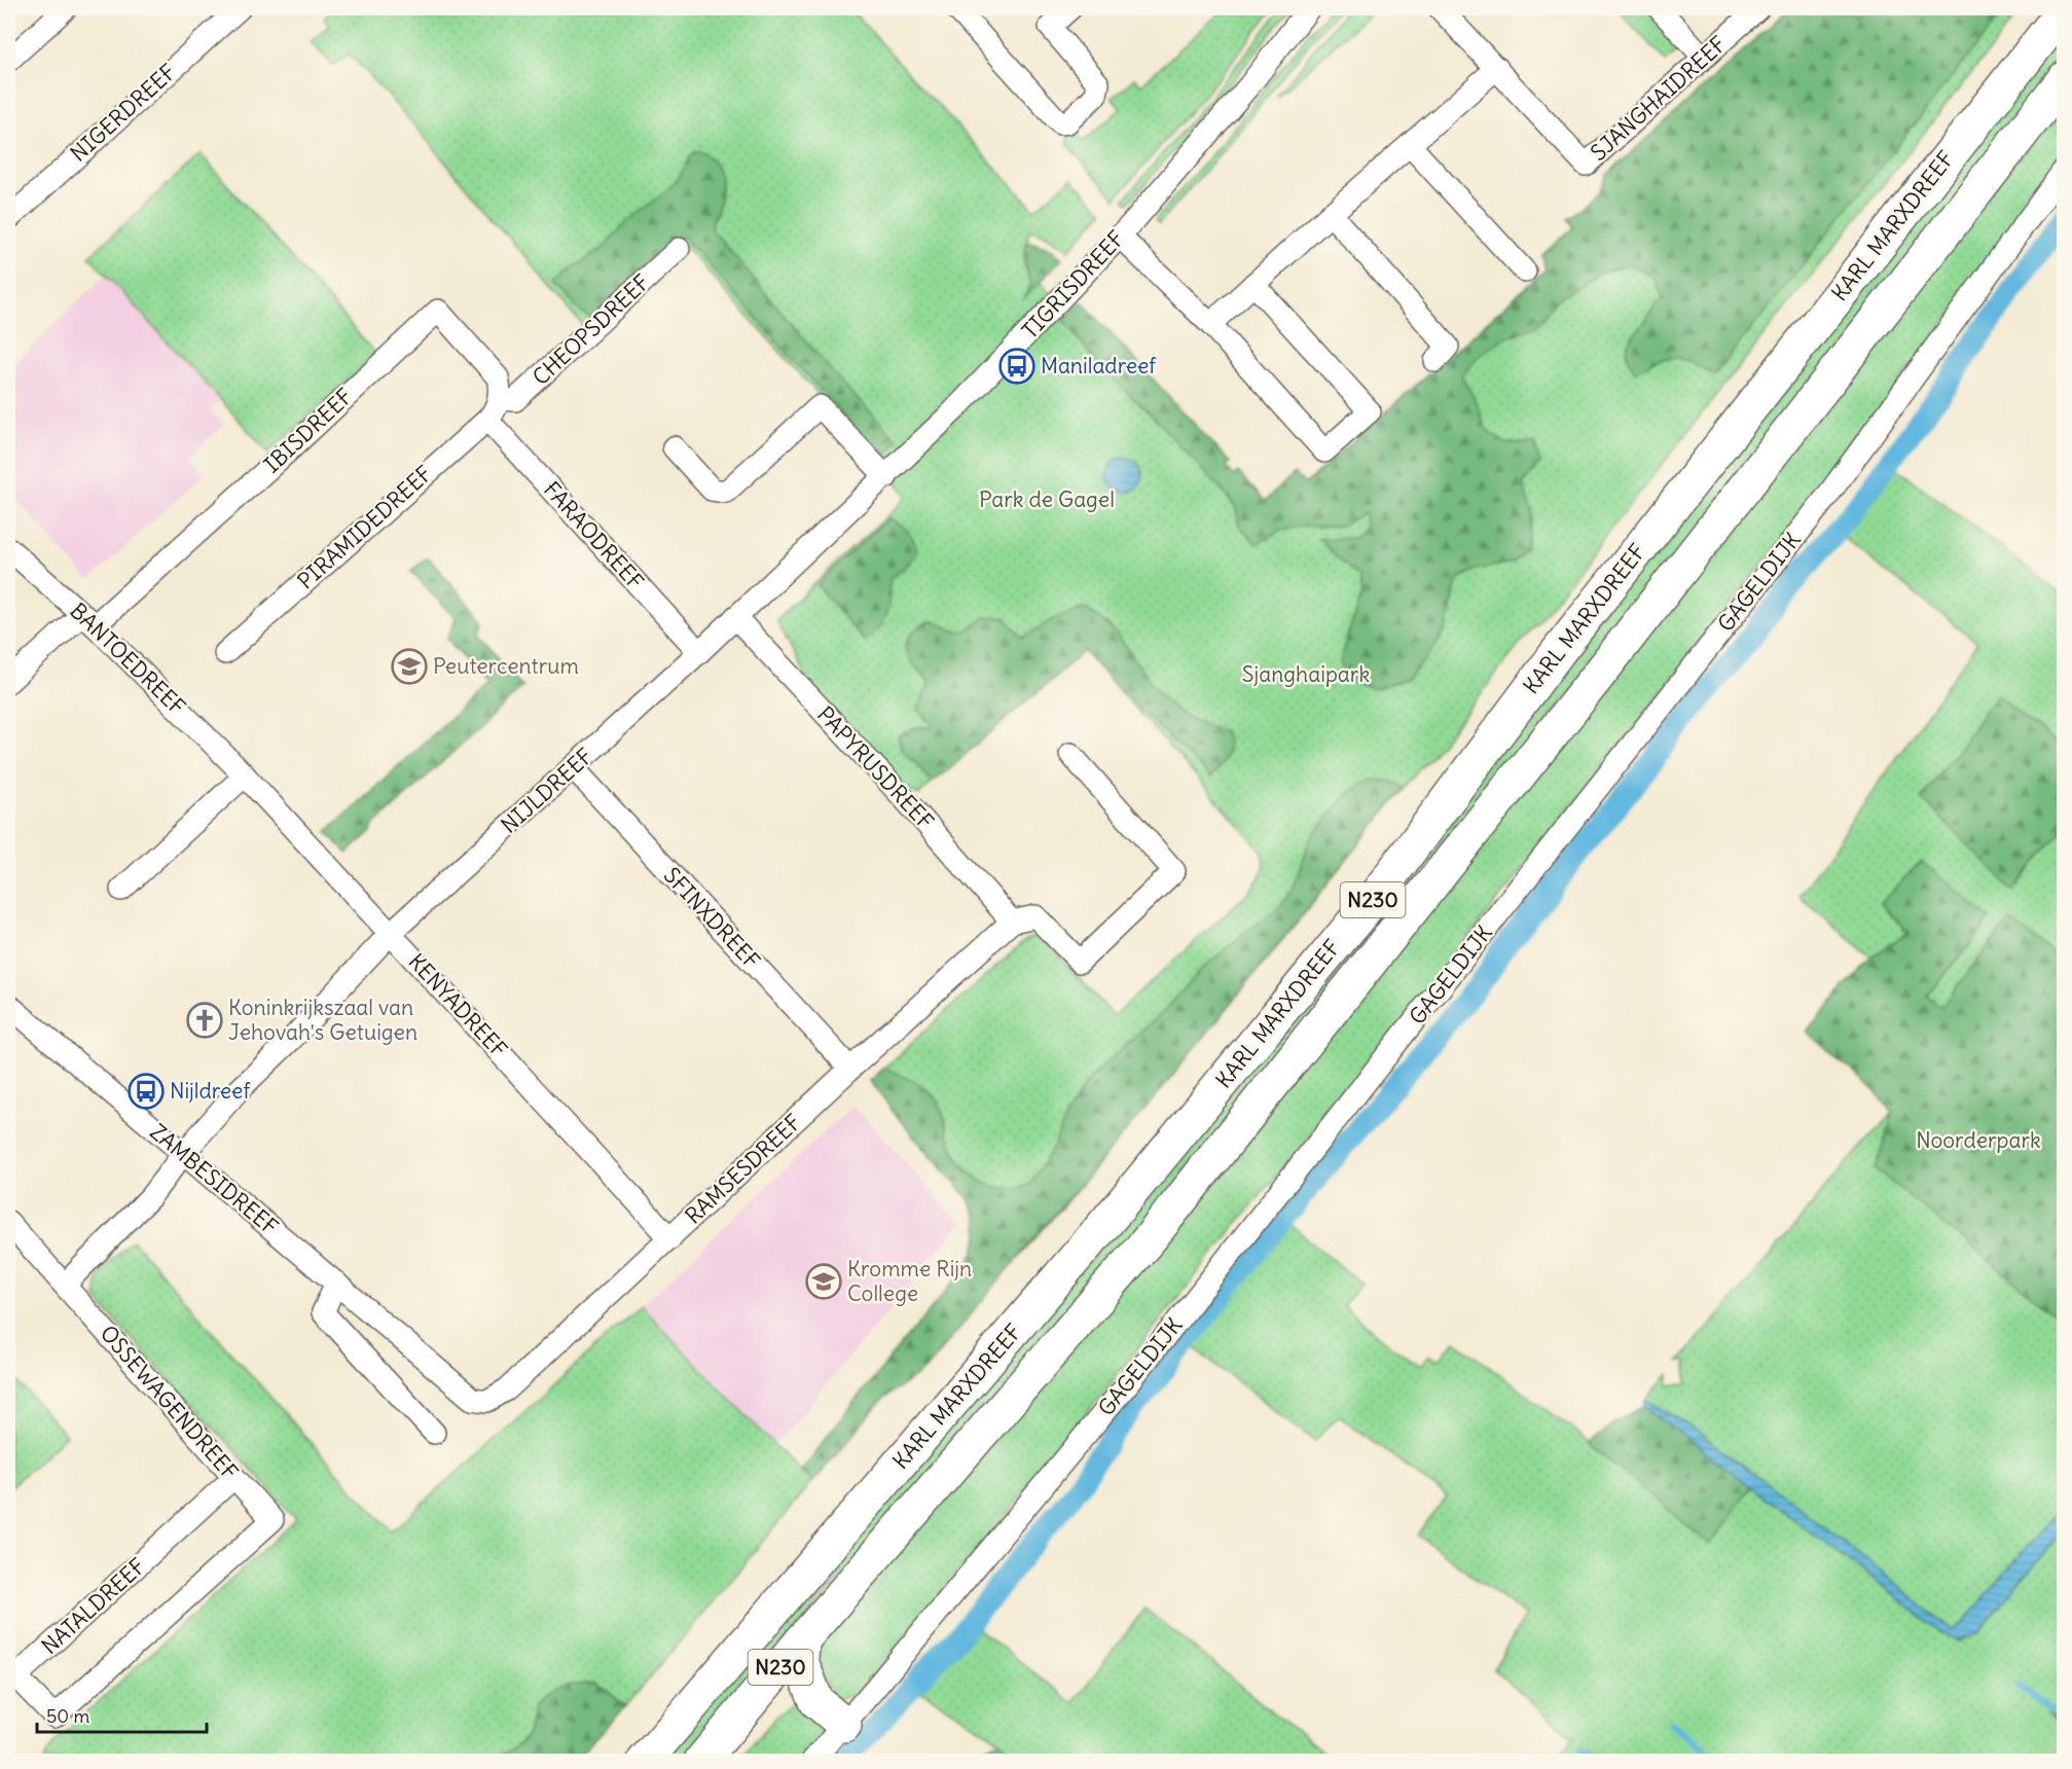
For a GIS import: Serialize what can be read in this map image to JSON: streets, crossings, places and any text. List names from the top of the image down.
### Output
{
  "streets": {
    "highway": ["KARL MARXDREEF", "N230"],
    "street": [
      "SJANGHAIDREEF",
      "NIGERDREEF",
      "TIGRISDREEF",
      "CHEOPSDREEF",
      "IBISDREEF",
      "PIRAMIDEDREEF",
      "FARAODREEF",
      "GAGELDIJK",
      "BANTOEDREEF",
      "PAPYRUSDREEF",
      "NIJLDREEF",
      "SFINXDREEF",
      "KENYADREEF",
      "RAMSESDREEF",
      "ZAMBESIDREEF",
      "OSSEWAGENDREEF",
      "NATALDREEF"
    ]
  },
  "crossings": [
    ["TIGRISDREEF", "PAPYRUSDREEF"],
    ["TIGRISDREEF", "NIJLDREEF"],
    ["CHEOPSDREEF", "IBISDREEF"],
    ["CHEOPSDREEF", "PIRAMIDEDREEF"],
    ["IBISDREEF", "PIRAMIDEDREEF"],
    ["IBISDREEF", "BANTOEDREEF"],
    ["PIRAMIDEDREEF", "FARAODREEF"],
    ["FARAODREEF", "NIJLDREEF"],
    ["BANTOEDREEF", "KENYADREEF"],
    ["PAPYRUSDREEF", "NIJLDREEF"],
    ["PAPYRUSDREEF", "RAMSESDREEF"],
    ["NIJLDREEF", "SFINXDREEF"],
    ["NIJLDREEF", "KENYADREEF"],
    ["NIJLDREEF", "ZAMBESIDREEF"],
    ["SFINXDREEF", "RAMSESDREEF"],
    ["KENYADREEF", "RAMSESDREEF"],
    ["RAMSESDREEF", "ZAMBESIDREEF"],
    ["OSSEWAGENDREEF", "NATALDREEF"]
  ],
  "parks": ["Park de Gagel", "Sjanghaipark", "Noorderpark"],
  "places": {
    "bus stop": ["Maniladreef", "Nijldreef"],
    "school or university": ["Peutercentrum", "Kromme Rijn College"],
    "church": ["Koninkrijkszaal van Jehovah's Getuigen"]
  },
  "scale_bar": "50 m"
}
